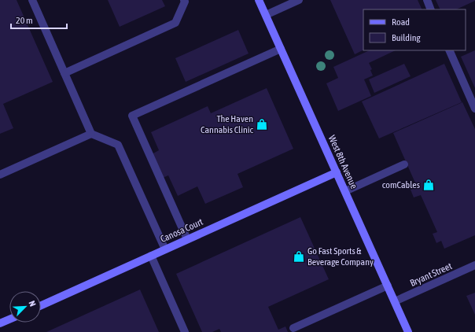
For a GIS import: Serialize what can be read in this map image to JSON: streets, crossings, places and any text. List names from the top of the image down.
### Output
{
  "streets": {
    "main road": ["West 8th Avenue", "Canosa Court"],
    "street": ["Bryant Street"]
  },
  "crossings": [
    ["West 8th Avenue", "Canosa Court"],
    ["West 8th Avenue", "Bryant Street"]
  ],
  "places": {
    "shop": ["The Haven Cannabis Clinic", "comCables", "Go Fast Sports & Beverage Company"]
  },
  "legend": ["Road", "Building"],
  "scale_bar": "20 m",
  "north": "top right"
}
